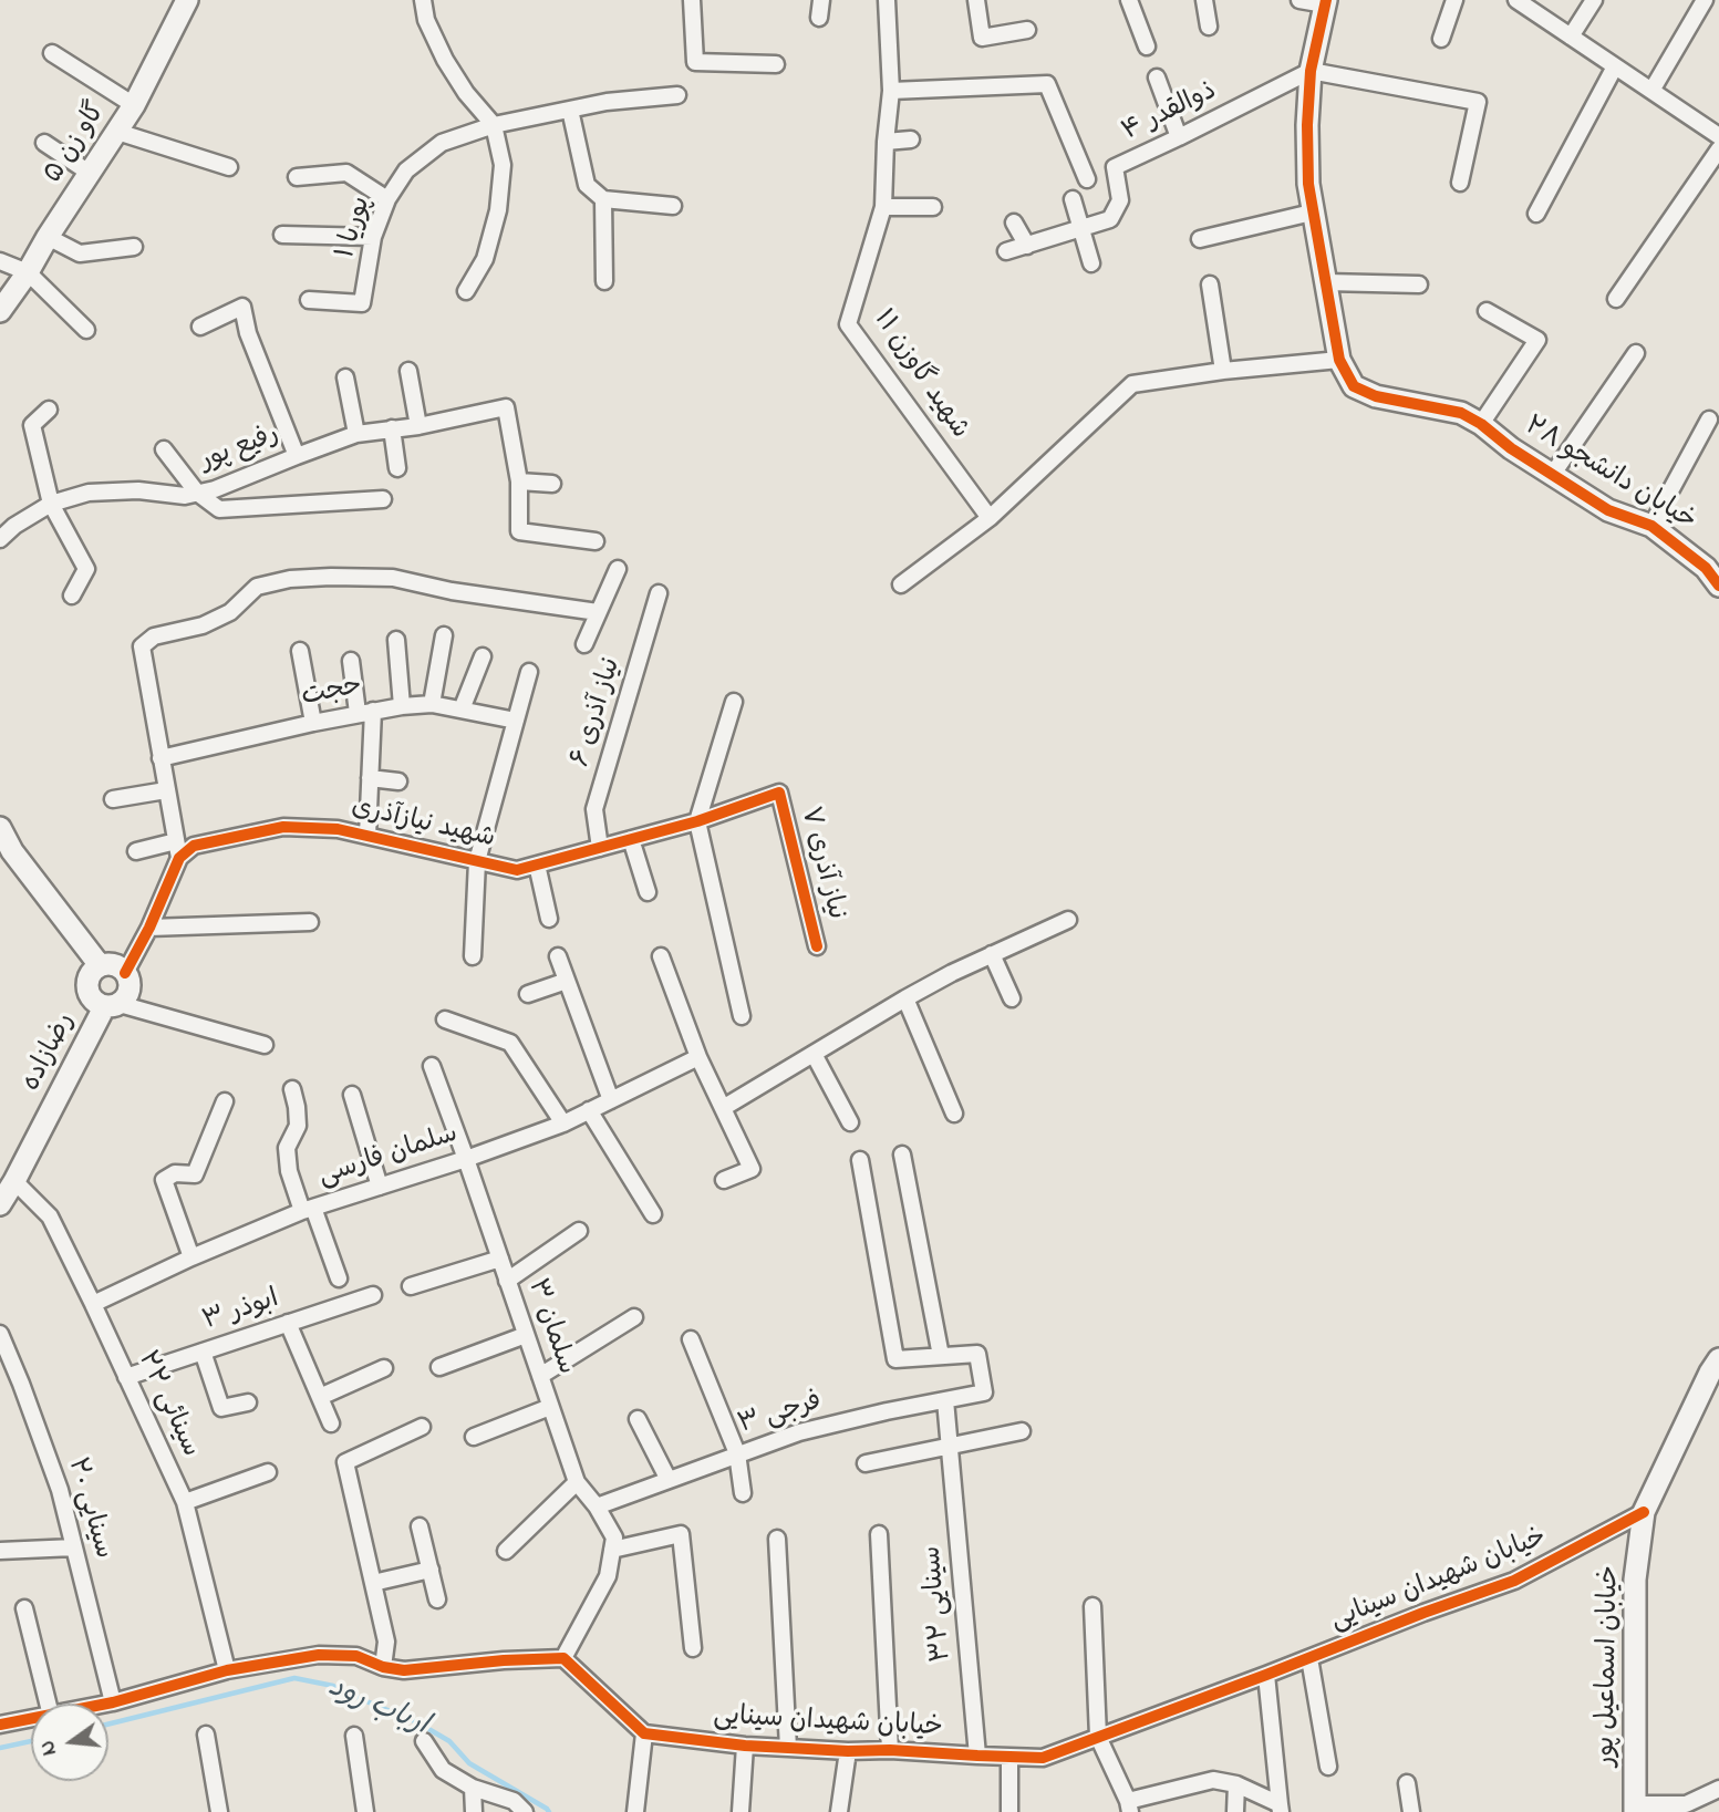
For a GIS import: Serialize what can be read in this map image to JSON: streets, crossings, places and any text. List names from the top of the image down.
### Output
{
  "streets": {
    "street": [
      "ذوالقدر ۴",
      "گاو زن ۵",
      "پوریا ۱",
      "شهید گاوزن ۱۱",
      "رفیع پور",
      "خیابان دانشجو ۲۸",
      "حجت",
      "نیاز آذری ۶",
      "شهید نیازآذری",
      "نیاز آذری ۷",
      "رضازاده",
      "سلمان فارسی",
      "ابوذر ۳",
      "سلمان ۳",
      "سینائی ۲۲",
      "فرجی ۳",
      "سینایی ۲۰",
      "خیابان شهیدان سینایی",
      "سینایی ۳۲",
      "خیابان اسماعیل پور"
    ]
  },
  "crossings": [
    ["ذوالقدر ۴", "خیابان دانشجو ۲۸"],
    ["نیاز آذری ۶", "شهید نیازآذری"],
    ["شهید نیازآذری", "نیاز آذری ۷"],
    ["رضازاده", "سینائی ۲۲"],
    ["سلمان فارسی", "سلمان ۳"],
    ["سلمان فارسی", "سینائی ۲۲"],
    ["ابوذر ۳", "سینائی ۲۲"],
    ["سلمان ۳", "فرجی ۳"],
    ["فرجی ۳", "سینایی ۳۲"],
    ["خیابان شهیدان سینایی", "سینایی ۳۲"],
    ["خیابان شهیدان سینایی", "خیابان اسماعیل پور"]
  ],
  "water": ["ارباب رود"],
  "north": "left"
}
